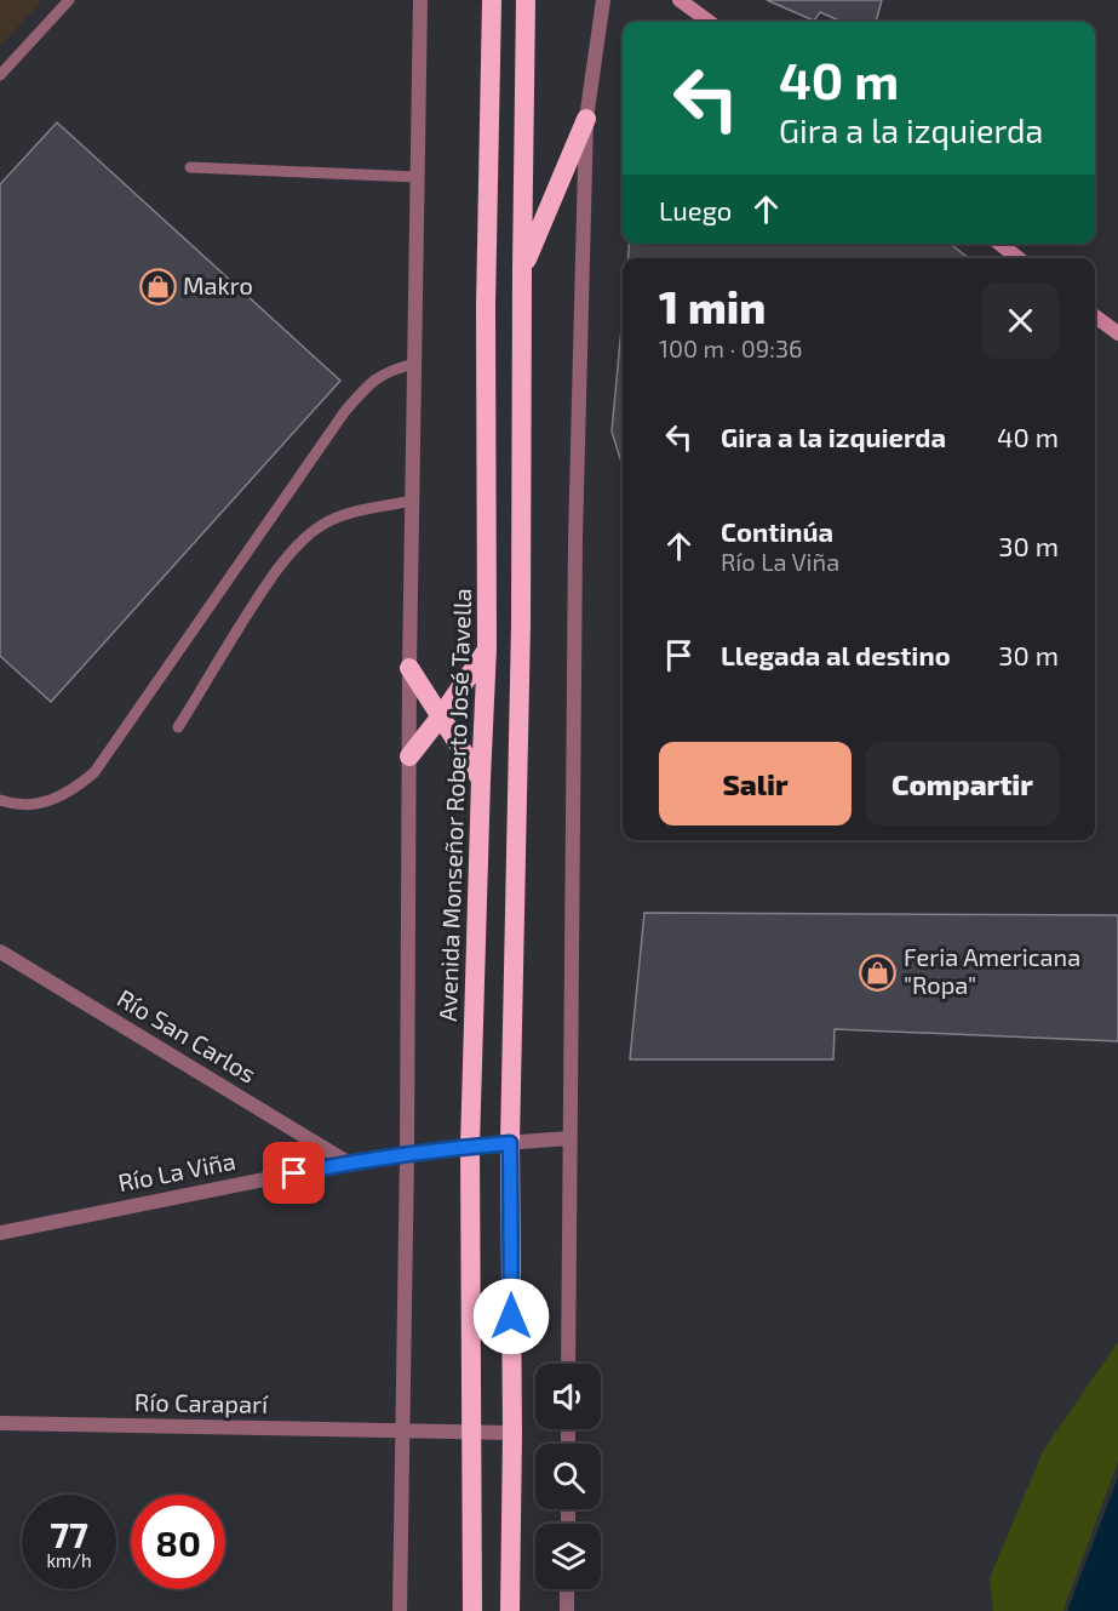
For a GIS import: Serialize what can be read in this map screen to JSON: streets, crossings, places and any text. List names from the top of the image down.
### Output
{
  "streets": {
    "highway": ["Avenida Monseñor Roberto José Tavella"],
    "street": ["Río San Carlos", "Río La Viña", "Río Caraparí"]
  },
  "crossings": [
    ["Avenida Monseñor Roberto José Tavella", "Río La Viña"],
    ["Avenida Monseñor Roberto José Tavella", "Río Caraparí"],
    ["Río San Carlos", "Río La Viña"]
  ],
  "places": {
    "shop": ["Makro", "Feria Americana \"Ropa\""]
  },
  "page": {
    "turn": ["40 m", "Gira a la izquierda"],
    "then": "Luego",
    "heading": ["1 min", "100 m · 09:36"],
    "list": [
      {
        "name": "Gira a la izquierda",
        "value": "40 m"
      },
      {
        "name": "Continúa",
        "note": "Río La Viña",
        "value": "30 m"
      },
      {
        "name": "Llegada al destino",
        "value": "30 m"
      }
    ],
    "buttons": ["Salir", "Compartir"],
    "speed": "77 km/h",
    "limit": "80"
  }
}
